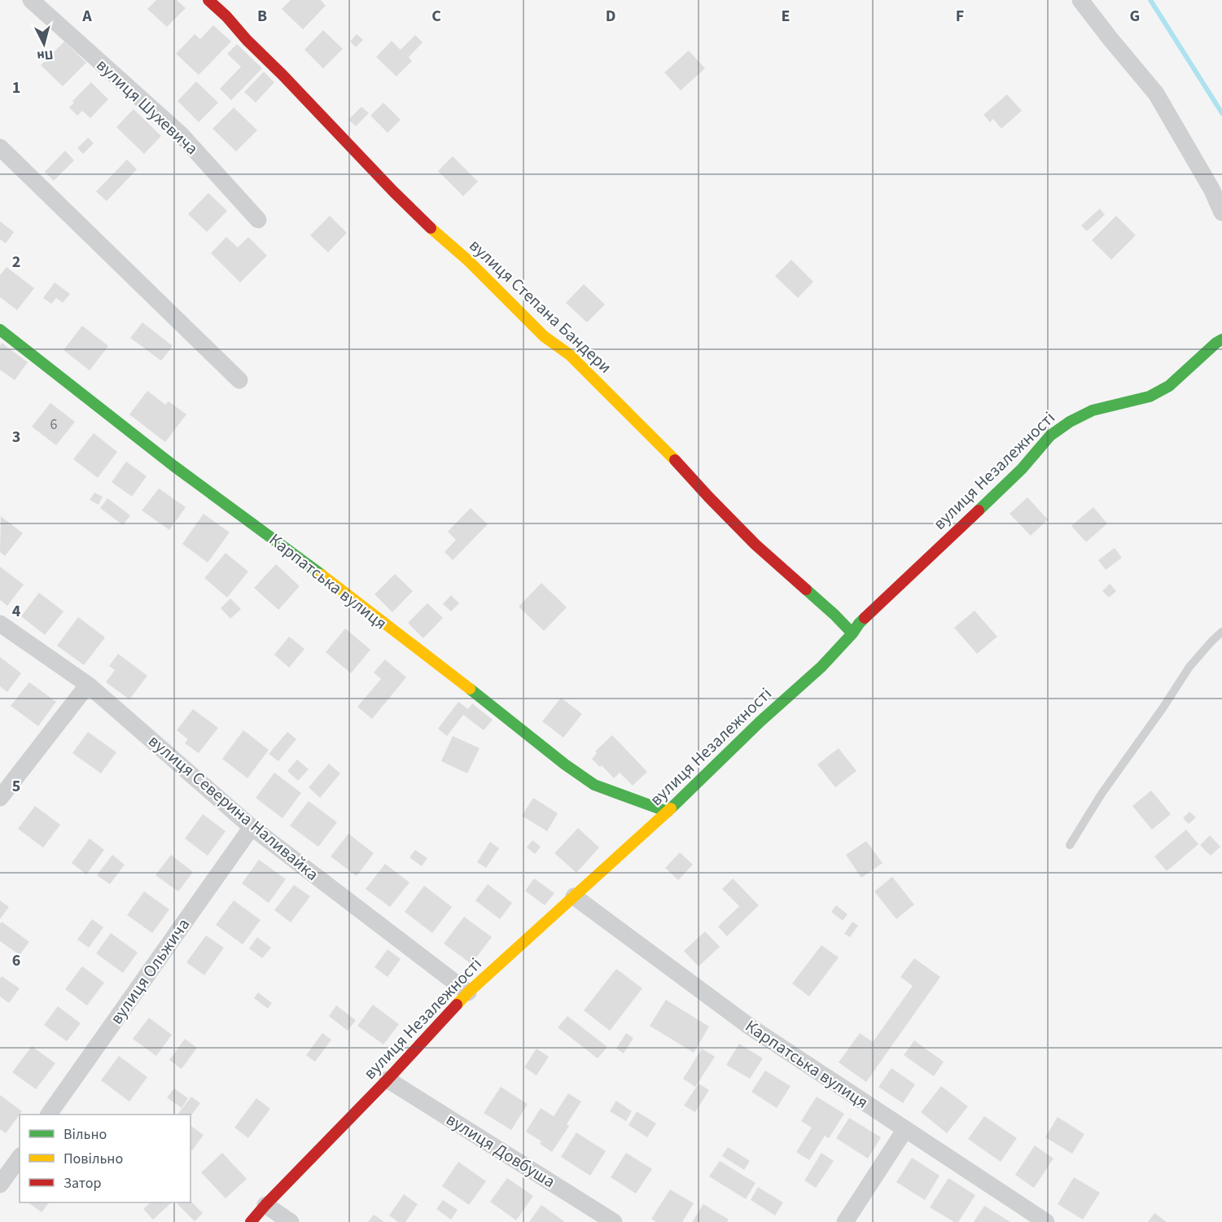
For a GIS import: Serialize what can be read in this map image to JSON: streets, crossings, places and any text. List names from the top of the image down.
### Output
{
  "streets": {
    "street": [
      "вулиця Шухевича",
      "вулиця Степана Бандери",
      "вулиця Незалежності",
      "Карпатська вулиця",
      "вулиця Северина Наливайка",
      "вулиця Ольжича",
      "вулиця Довбуша"
    ]
  },
  "crossings": [
    ["вулиця Степана Бандери", "вулиця Незалежності"],
    ["вулиця Незалежності", "Карпатська вулиця"],
    ["вулиця Незалежності", "вулиця Северина Наливайка"],
    ["вулиця Незалежності", "вулиця Довбуша"],
    ["вулиця Северина Наливайка", "вулиця Ольжича"]
  ],
  "house_numbers": ["6"],
  "legend": ["Вільно", "Повільно", "Затор"],
  "north": "bottom",
  "grid": {
    "columns": [
      "A",
      "B",
      "C",
      "D",
      "E",
      "F",
      "G"
    ],
    "rows": [
      "1",
      "2",
      "3",
      "4",
      "5",
      "6"
    ]
  }
}
